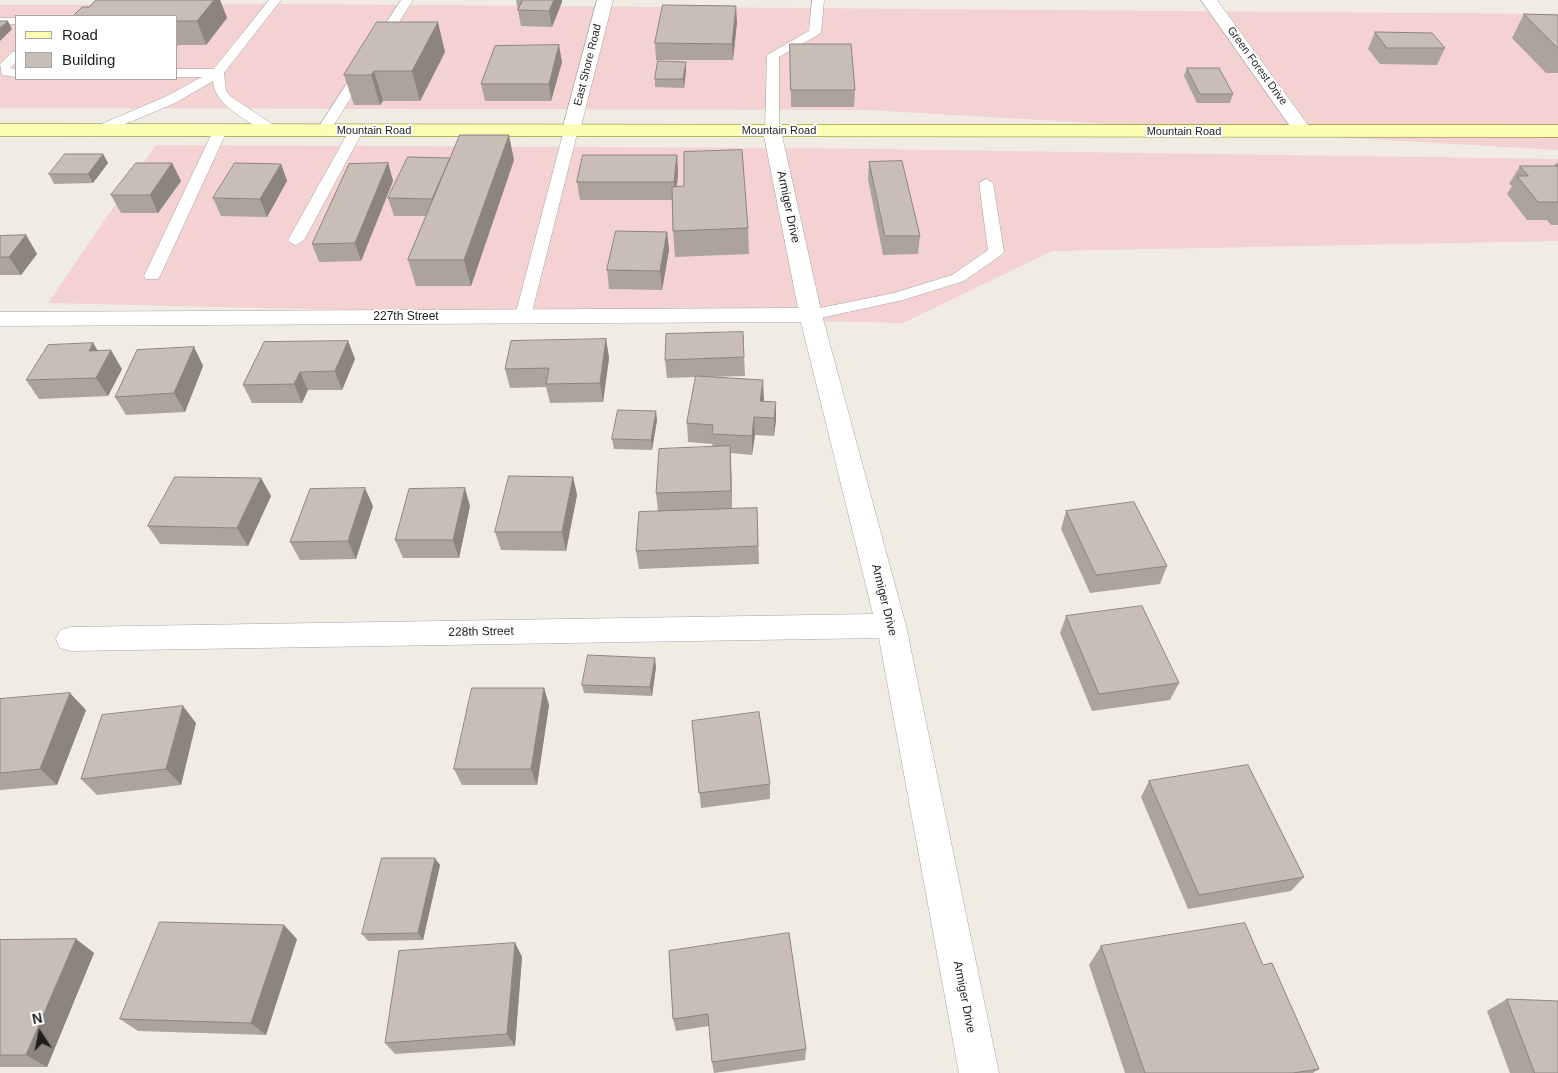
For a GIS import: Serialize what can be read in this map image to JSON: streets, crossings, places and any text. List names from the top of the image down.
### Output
{
  "streets": {
    "main road": ["Mountain Road"],
    "street": [
      "East Shore Road",
      "Green Forest Drive",
      "Armiger Drive",
      "227th Street",
      "228th Street"
    ]
  },
  "crossings": [
    ["East Shore Road", "Mountain Road"],
    ["Green Forest Drive", "Mountain Road"],
    ["Mountain Road", "Armiger Drive"],
    ["Armiger Drive", "227th Street"],
    ["Armiger Drive", "228th Street"]
  ],
  "legend": ["Road", "Building"],
  "north": "top"
}
